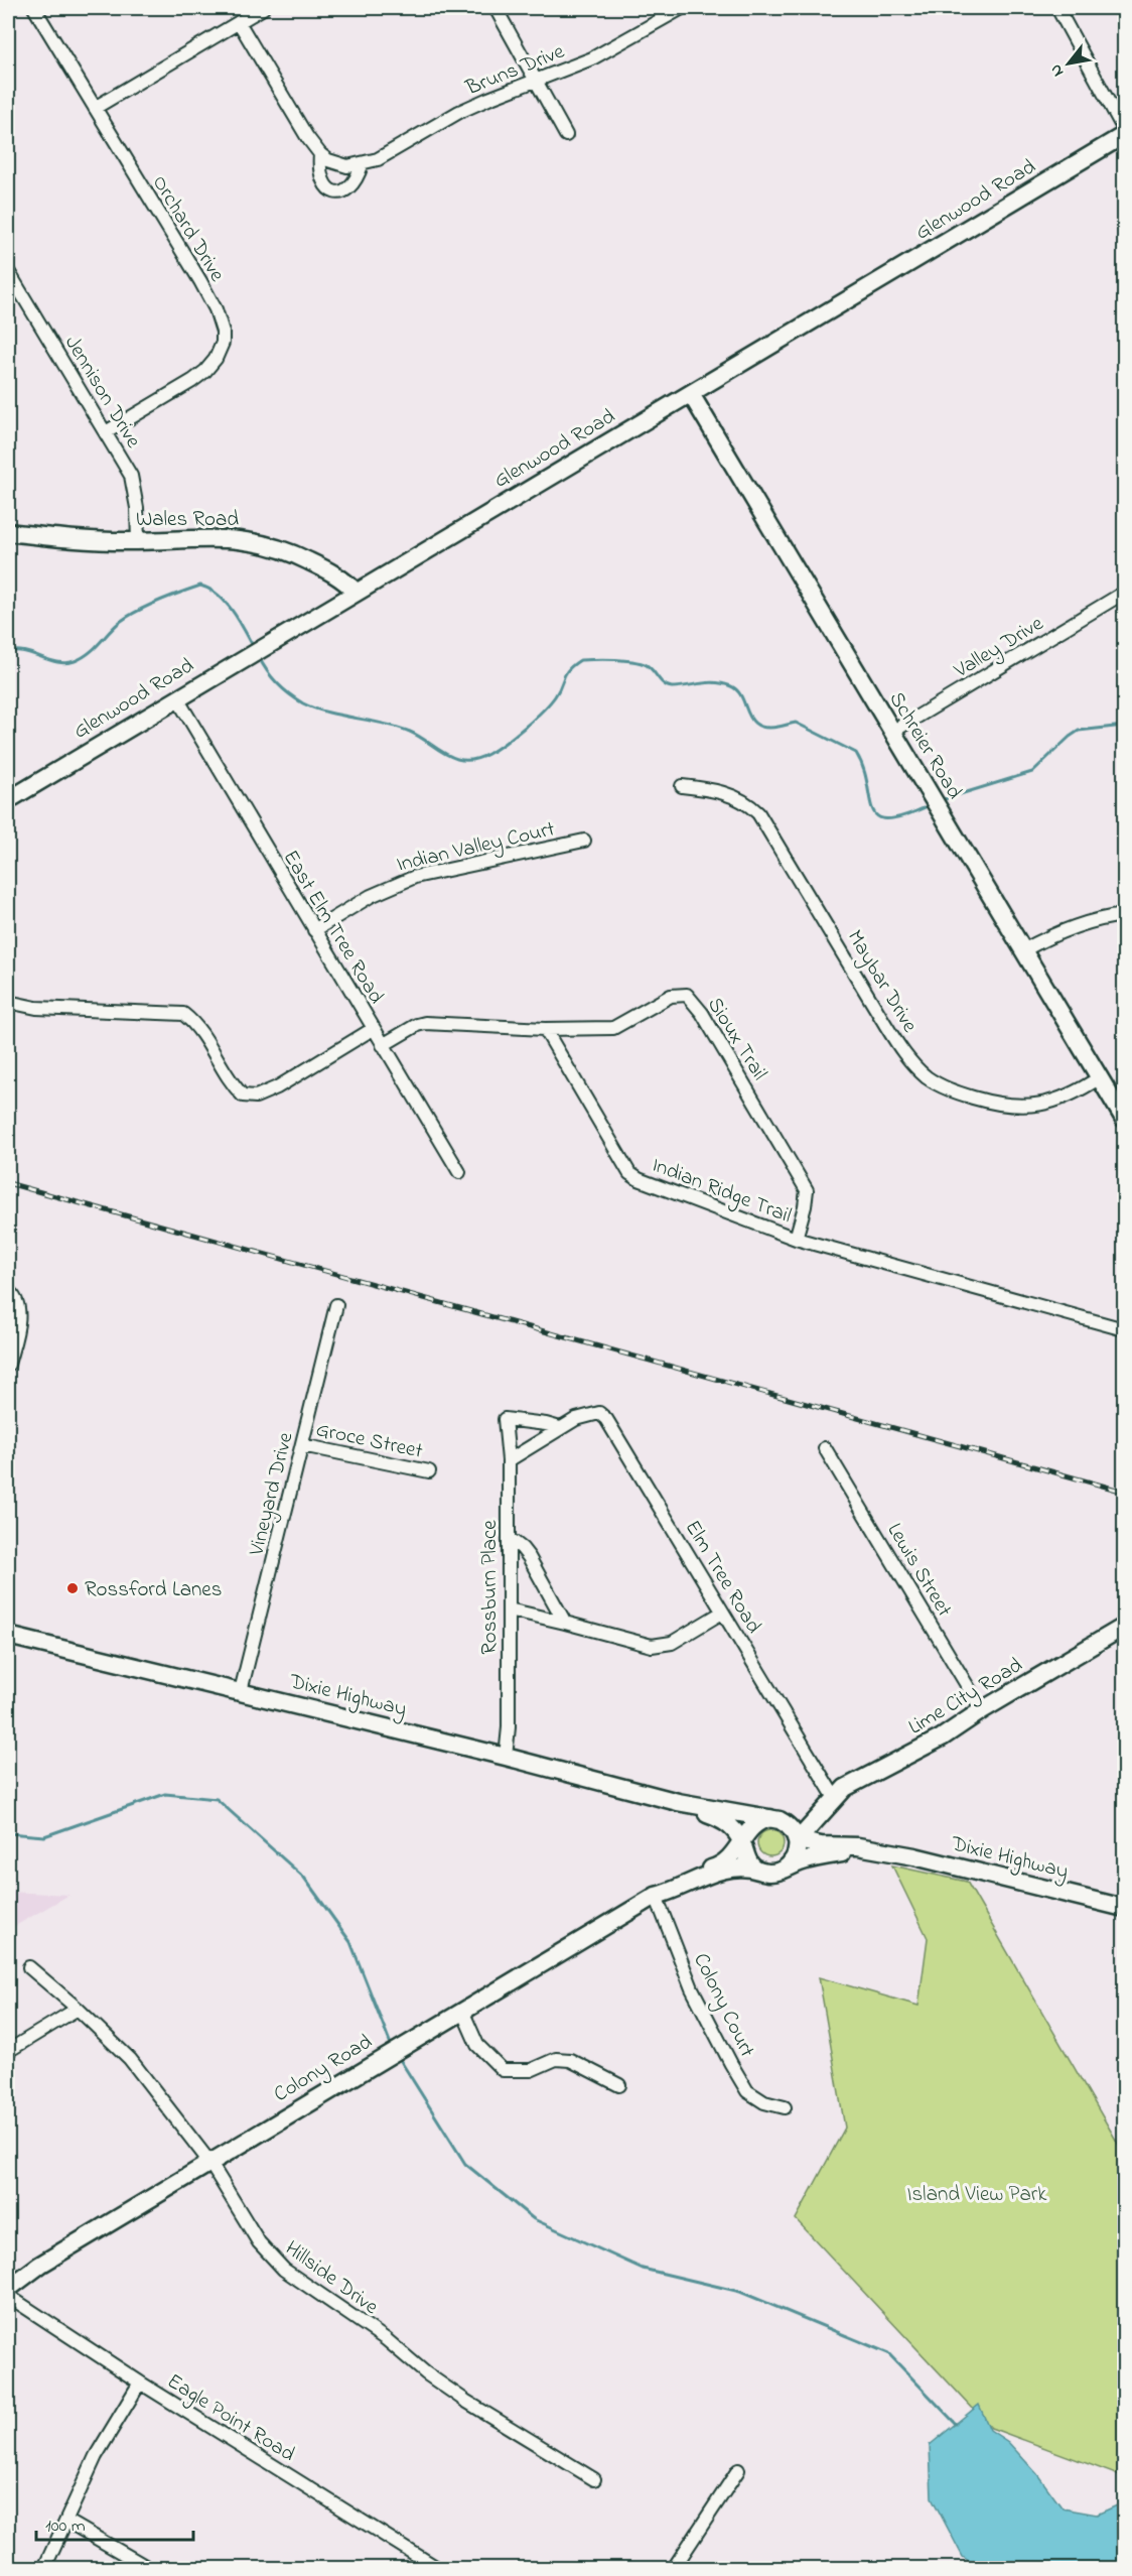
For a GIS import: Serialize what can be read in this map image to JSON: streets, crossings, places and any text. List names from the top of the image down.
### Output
{
  "streets": {
    "street": [
      "Bruns Drive",
      "Glenwood Road",
      "Orchard Drive",
      "Jennison Drive",
      "Wales Road",
      "Valley Drive",
      "Schreier Road",
      "Indian Valley Court",
      "East Elm Tree Road",
      "Maybar Drive",
      "Sioux Trail",
      "Indian Ridge Trail",
      "Groce Street",
      "Vineyard Drive",
      "Lewis Street",
      "Elm Tree Road",
      "Rossburn Place",
      "Dixie Highway",
      "Lime City Road",
      "Colony Court",
      "Colony Road",
      "Hillside Drive",
      "Eagle Point Road"
    ]
  },
  "crossings": [
    ["Glenwood Road", "Wales Road"],
    ["Glenwood Road", "Schreier Road"],
    ["Glenwood Road", "East Elm Tree Road"],
    ["Orchard Drive", "Jennison Drive"],
    ["Jennison Drive", "Wales Road"],
    ["Valley Drive", "Schreier Road"],
    ["Schreier Road", "Maybar Drive"],
    ["Indian Valley Court", "East Elm Tree Road"],
    ["Sioux Trail", "Indian Ridge Trail"],
    ["Groce Street", "Vineyard Drive"],
    ["Vineyard Drive", "Dixie Highway"],
    ["Lewis Street", "Lime City Road"],
    ["Elm Tree Road", "Rossburn Place"],
    ["Elm Tree Road", "Lime City Road"],
    ["Rossburn Place", "Dixie Highway"],
    ["Dixie Highway", "Lime City Road"],
    ["Dixie Highway", "Colony Road"],
    ["Lime City Road", "Colony Road"],
    ["Colony Court", "Colony Road"],
    ["Colony Road", "Hillside Drive"],
    ["Colony Road", "Eagle Point Road"]
  ],
  "parks": ["Island View Park"],
  "places": ["Rossford Lanes"],
  "scale_bar": "100 m",
  "north": "bottom left"
}
